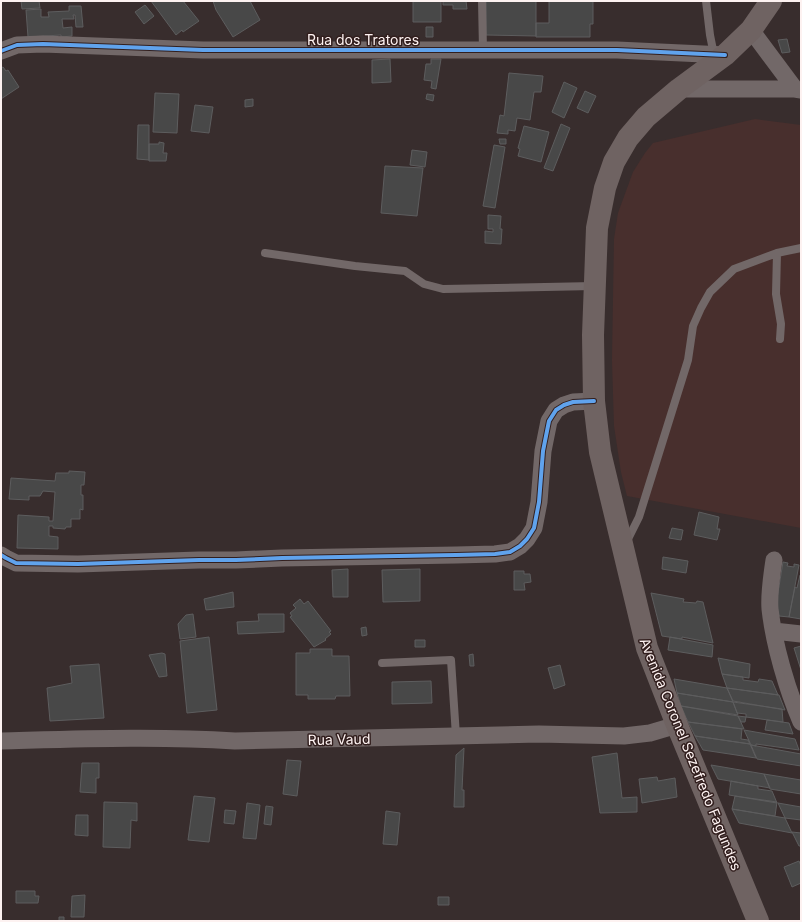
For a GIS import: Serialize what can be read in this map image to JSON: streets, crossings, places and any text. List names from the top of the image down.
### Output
{
  "streets": {
    "main road": ["Avenida Coronel Sezefredo Fagundes"],
    "street": ["Rua dos Tratores", "Rua Vaud"]
  },
  "crossings": [
    ["Rua dos Tratores", "Avenida Coronel Sezefredo Fagundes"],
    ["Rua Vaud", "Avenida Coronel Sezefredo Fagundes"]
  ]
}
